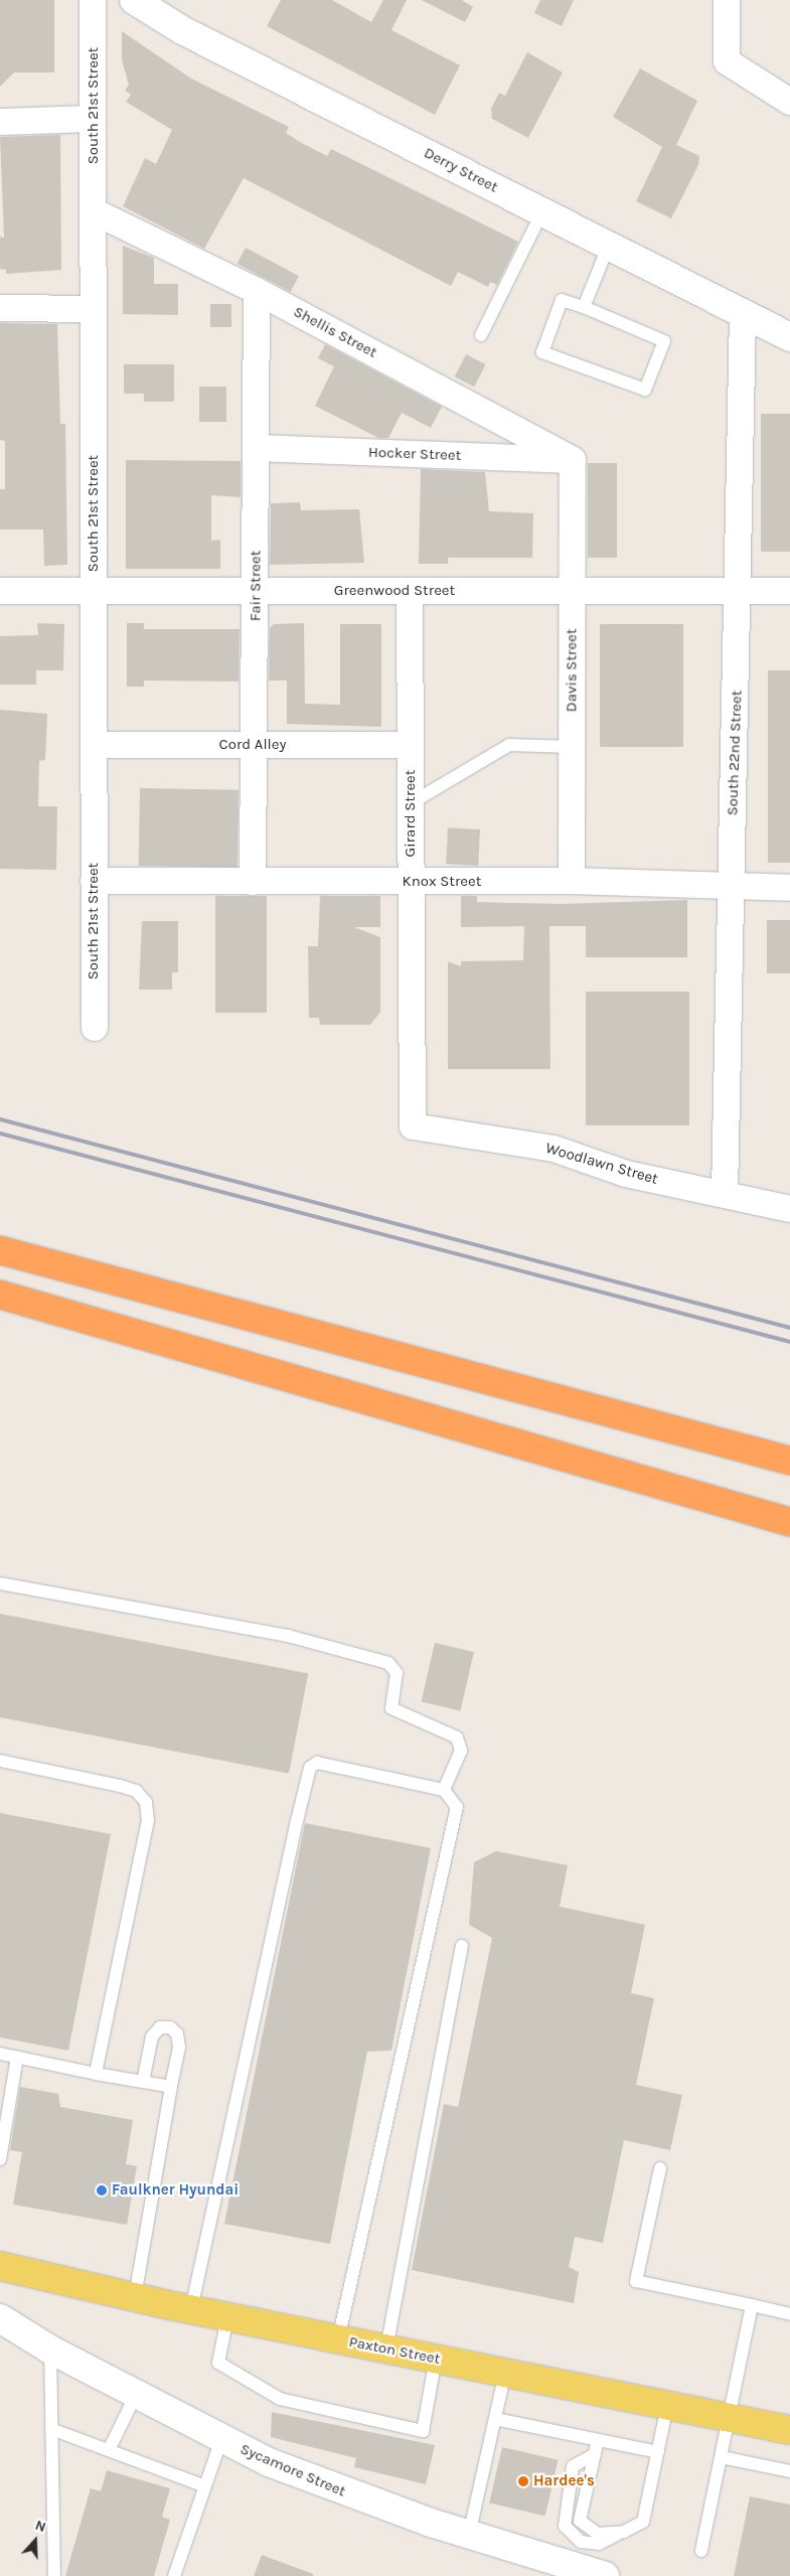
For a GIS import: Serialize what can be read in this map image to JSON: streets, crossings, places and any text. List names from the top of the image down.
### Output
{
  "streets": {
    "main road": ["Derry Street", "Paxton Street", "Sycamore Street"],
    "street": [
      "South 21st Street",
      "Shellis Street",
      "Hocker Street",
      "Fair Street",
      "Greenwood Street",
      "Davis Street",
      "Cord Alley",
      "South 22nd Street",
      "Girard Street",
      "Knox Street",
      "Woodlawn Street"
    ]
  },
  "crossings": [
    ["South 21st Street", "Shellis Street"],
    ["South 21st Street", "Greenwood Street"],
    ["South 21st Street", "Cord Alley"],
    ["South 21st Street", "Knox Street"],
    ["Derry Street", "South 22nd Street"],
    ["Shellis Street", "Hocker Street"],
    ["Shellis Street", "Fair Street"],
    ["Shellis Street", "Davis Street"],
    ["Hocker Street", "Fair Street"],
    ["Hocker Street", "Davis Street"],
    ["Fair Street", "Greenwood Street"],
    ["Fair Street", "Cord Alley"],
    ["Fair Street", "Knox Street"],
    ["Greenwood Street", "Davis Street"],
    ["Greenwood Street", "South 22nd Street"],
    ["Greenwood Street", "Girard Street"],
    ["Davis Street", "Knox Street"],
    ["Cord Alley", "Girard Street"],
    ["South 22nd Street", "Knox Street"],
    ["South 22nd Street", "Woodlawn Street"],
    ["Girard Street", "Knox Street"],
    ["Girard Street", "Woodlawn Street"]
  ],
  "places": ["Faulkner Hyundai", "Hardee's"],
  "north": "top"
}
